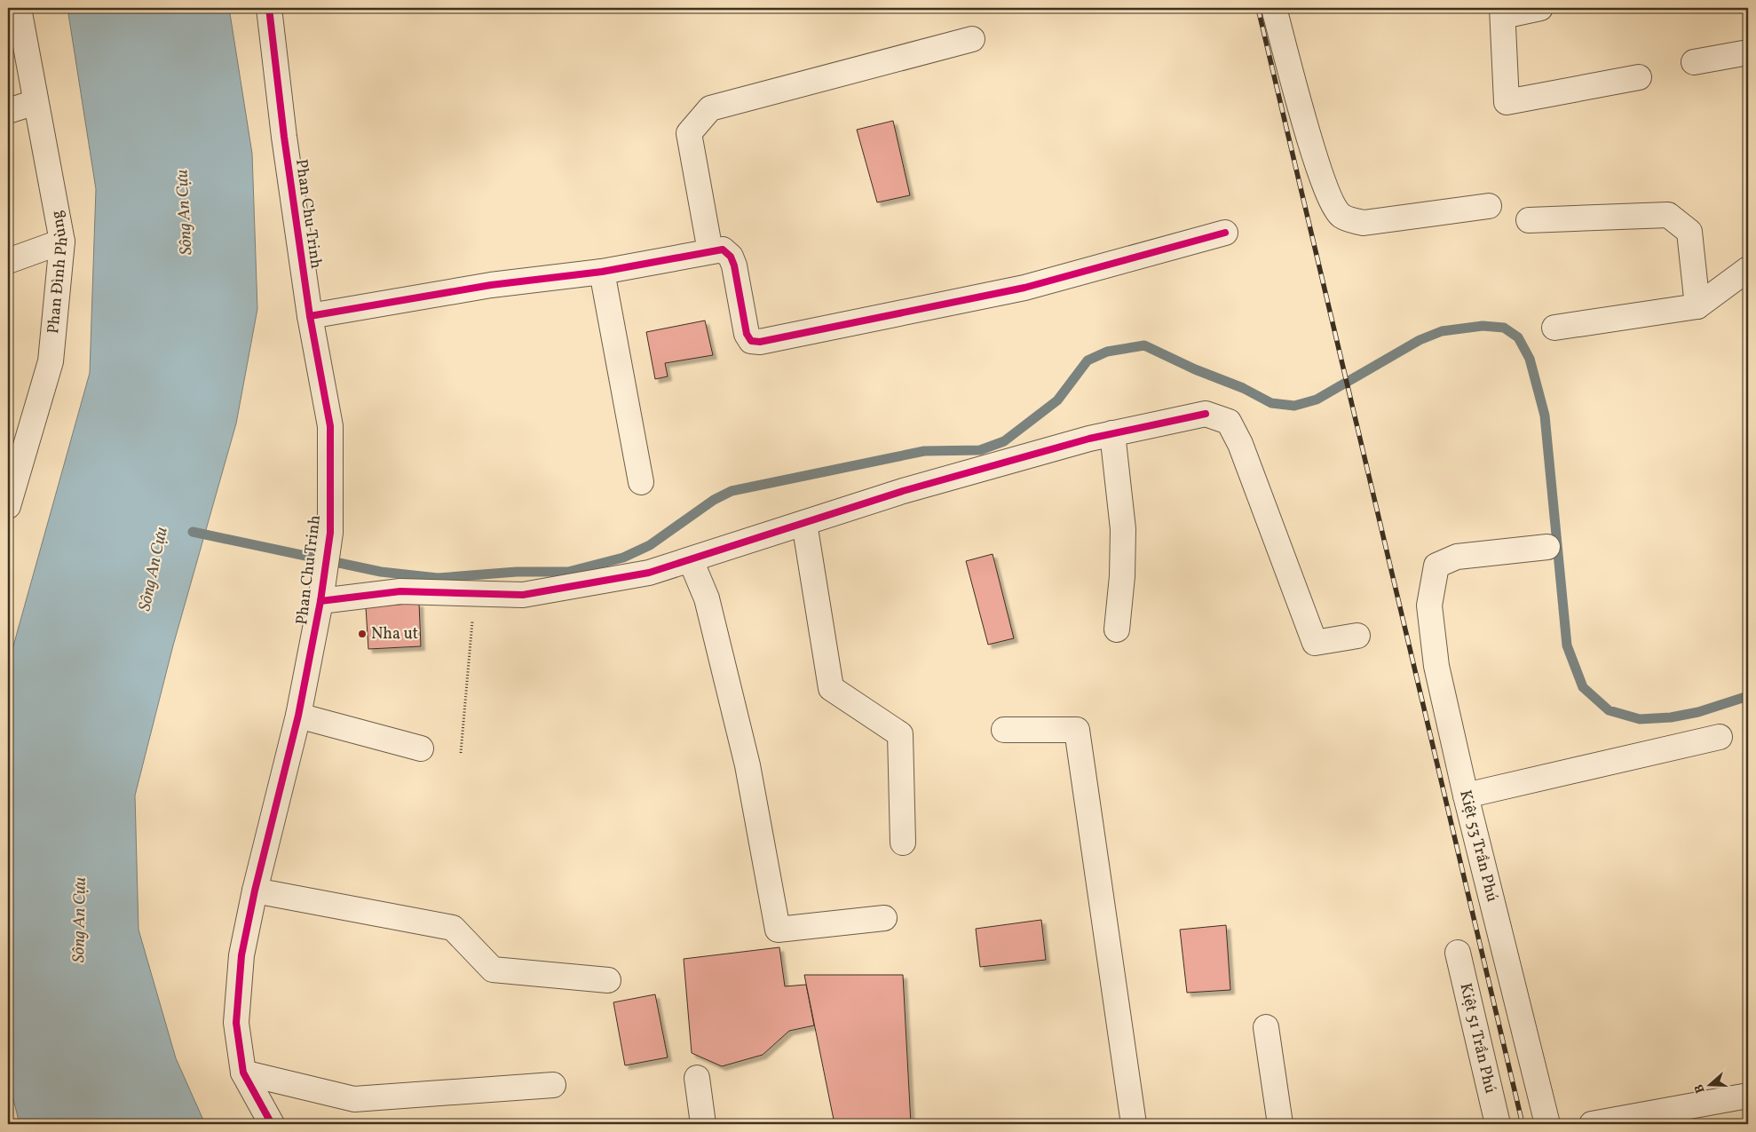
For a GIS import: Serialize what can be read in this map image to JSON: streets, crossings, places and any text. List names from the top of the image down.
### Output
{
  "streets": {
    "street": [
      "Phan Chu Trinh",
      "Phan Đình Phùng",
      "Kiệt 53 Trần Phú",
      "Kiệt 51 Trần Phú"
    ]
  },
  "water": ["Sông An Cựu"],
  "places": ["Nha ut"],
  "north": "left"
}
